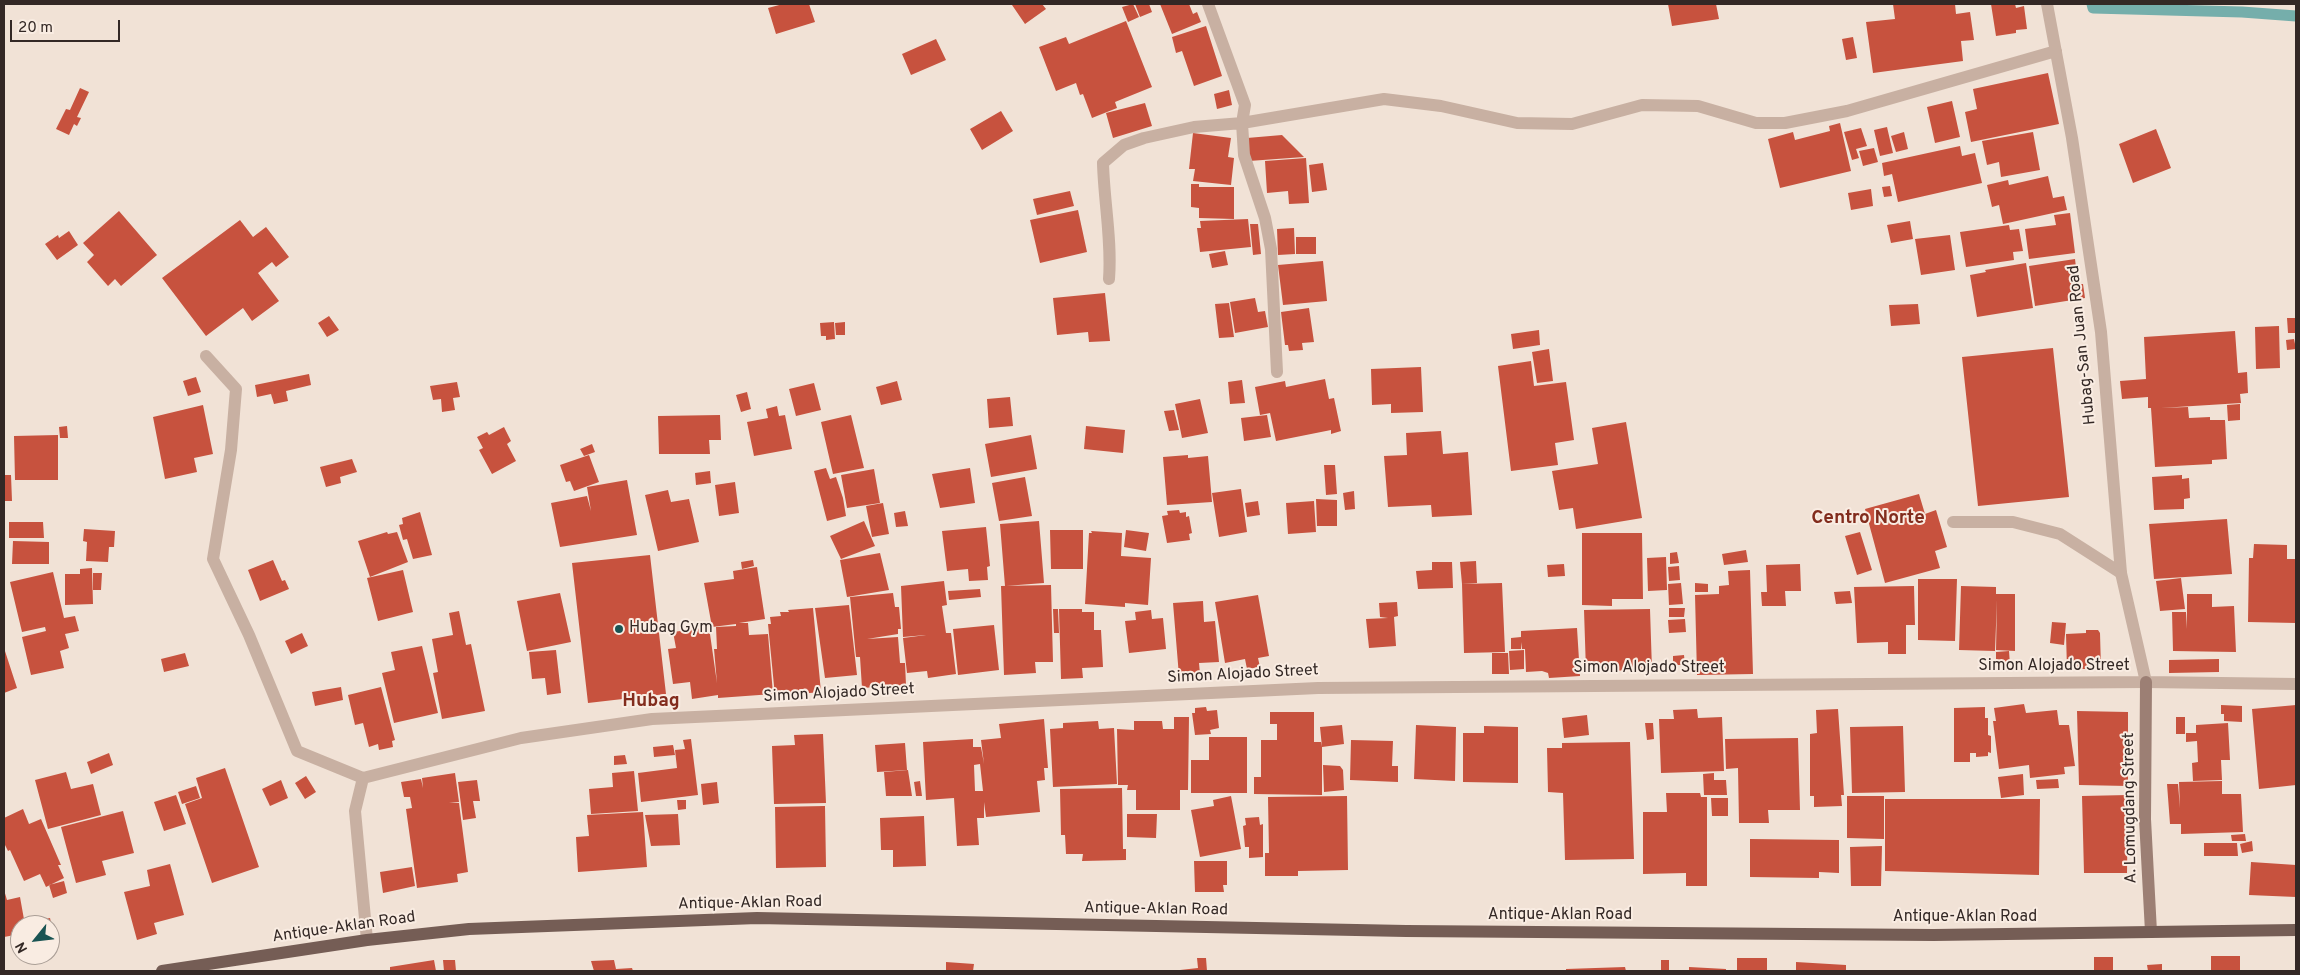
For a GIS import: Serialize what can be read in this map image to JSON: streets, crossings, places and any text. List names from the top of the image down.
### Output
{
  "streets": {
    "main road": ["Antique-Aklan Road"],
    "street": ["Hubag-San Juan Road", "Simon Alojado Street", "A. Lomugdang Street"]
  },
  "crossings": [
    ["Hubag-San Juan Road", "Simon Alojado Street"],
    ["Hubag-San Juan Road", "A. Lomugdang Street"],
    ["Simon Alojado Street", "A. Lomugdang Street"],
    ["A. Lomugdang Street", "Antique-Aklan Road"]
  ],
  "districts": ["Centro Norte", "Hubag"],
  "places": ["Hubag Gym"],
  "scale_bar": "20 m",
  "north": "bottom left"
}
